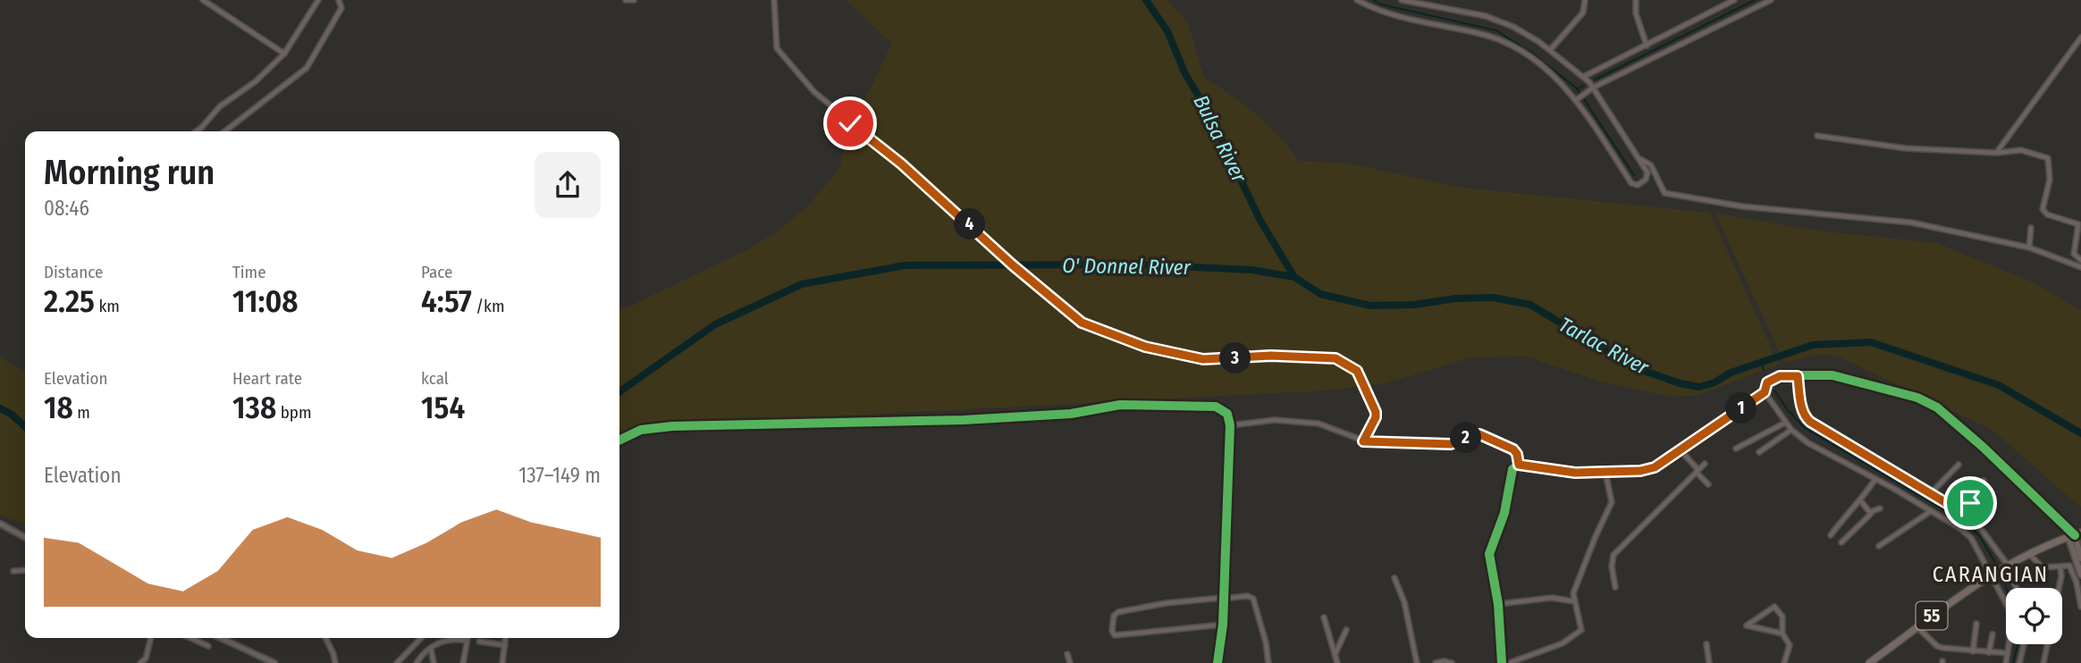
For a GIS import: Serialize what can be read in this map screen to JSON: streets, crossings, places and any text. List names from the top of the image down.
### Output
{
  "streets": {
    "highway": ["55"]
  },
  "districts": ["CARANGIAN"],
  "water": ["Bulsa River", "O' Donnel River", "Tarlac River"],
  "page": {
    "heading": ["Morning run", "08:46"],
    "pins": [
      "4",
      "3",
      "1",
      "2"
    ],
    "stats": [
      ["Distance", "2.25 km"],
      ["Time", "11:08"],
      ["Pace", "4:57 /km"],
      ["Elevation", "18 m"],
      ["Heart rate", "138 bpm"],
      ["kcal", "154"]
    ],
    "chart": ["Elevation", "137–149 m"]
  }
}
